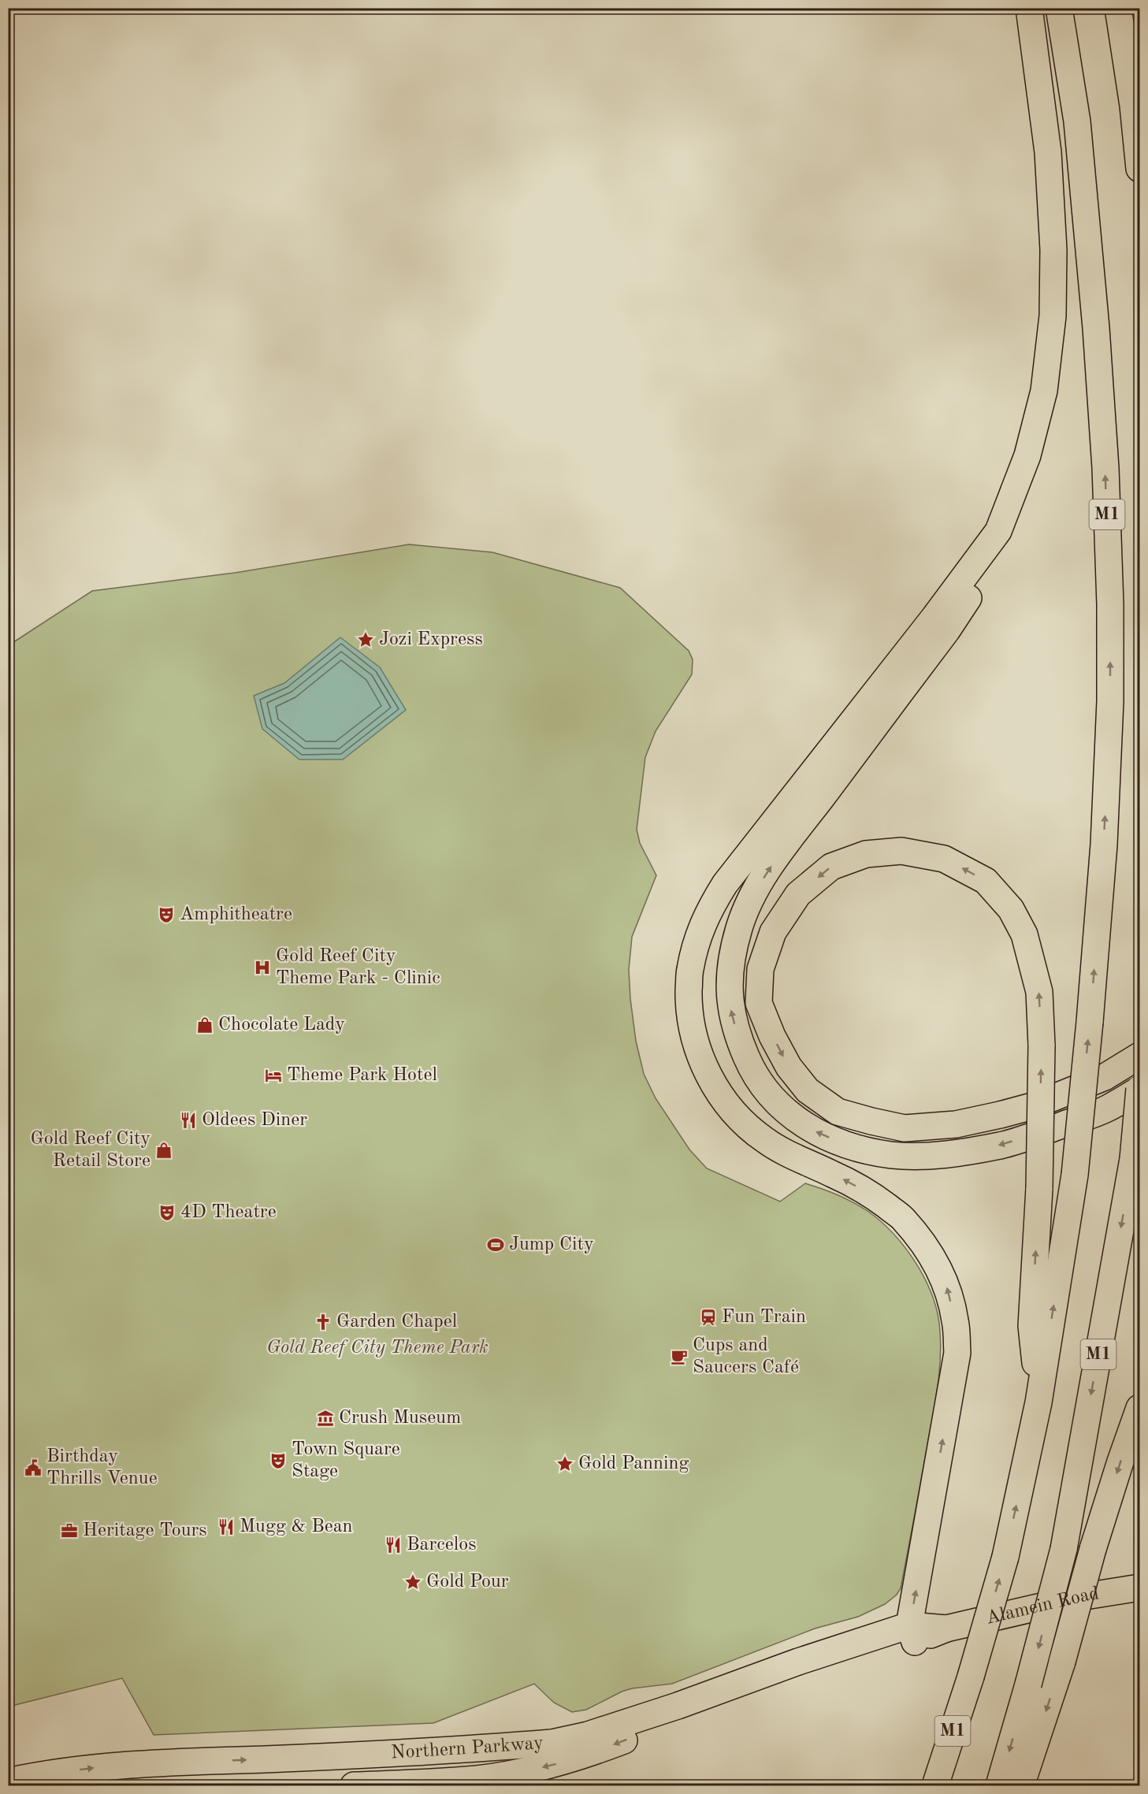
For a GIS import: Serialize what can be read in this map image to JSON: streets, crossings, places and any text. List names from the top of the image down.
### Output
{
  "streets": {
    "main road": ["M1", "Alamein Road", "Northern Parkway"]
  },
  "crossings": [
    ["Alamein Road", "Northern Parkway"]
  ],
  "parks": ["Gold Reef City Theme Park"],
  "places": {
    "place": ["Jozi Express", "Gold Panning", "Gold Pour"],
    "theatre": ["Amphitheatre", "4D Theatre", "Town Square Stage"],
    "hospital": ["Gold Reef City Theme Park - Clinic"],
    "shop": ["Chocolate Lady", "Gold Reef City Retail Store"],
    "hotel": ["Theme Park Hotel"],
    "restaurant": ["Oldees Diner", "Mugg & Bean", "Barcelos"],
    "sports": ["Jump City"],
    "station": ["Fun Train"],
    "church": ["Garden Chapel"],
    "cafe": ["Cups and Saucers Café"],
    "museum": ["Crush Museum"],
    "public building": ["Birthday Thrills Venue"],
    "office": ["Heritage Tours"]
  }
}
